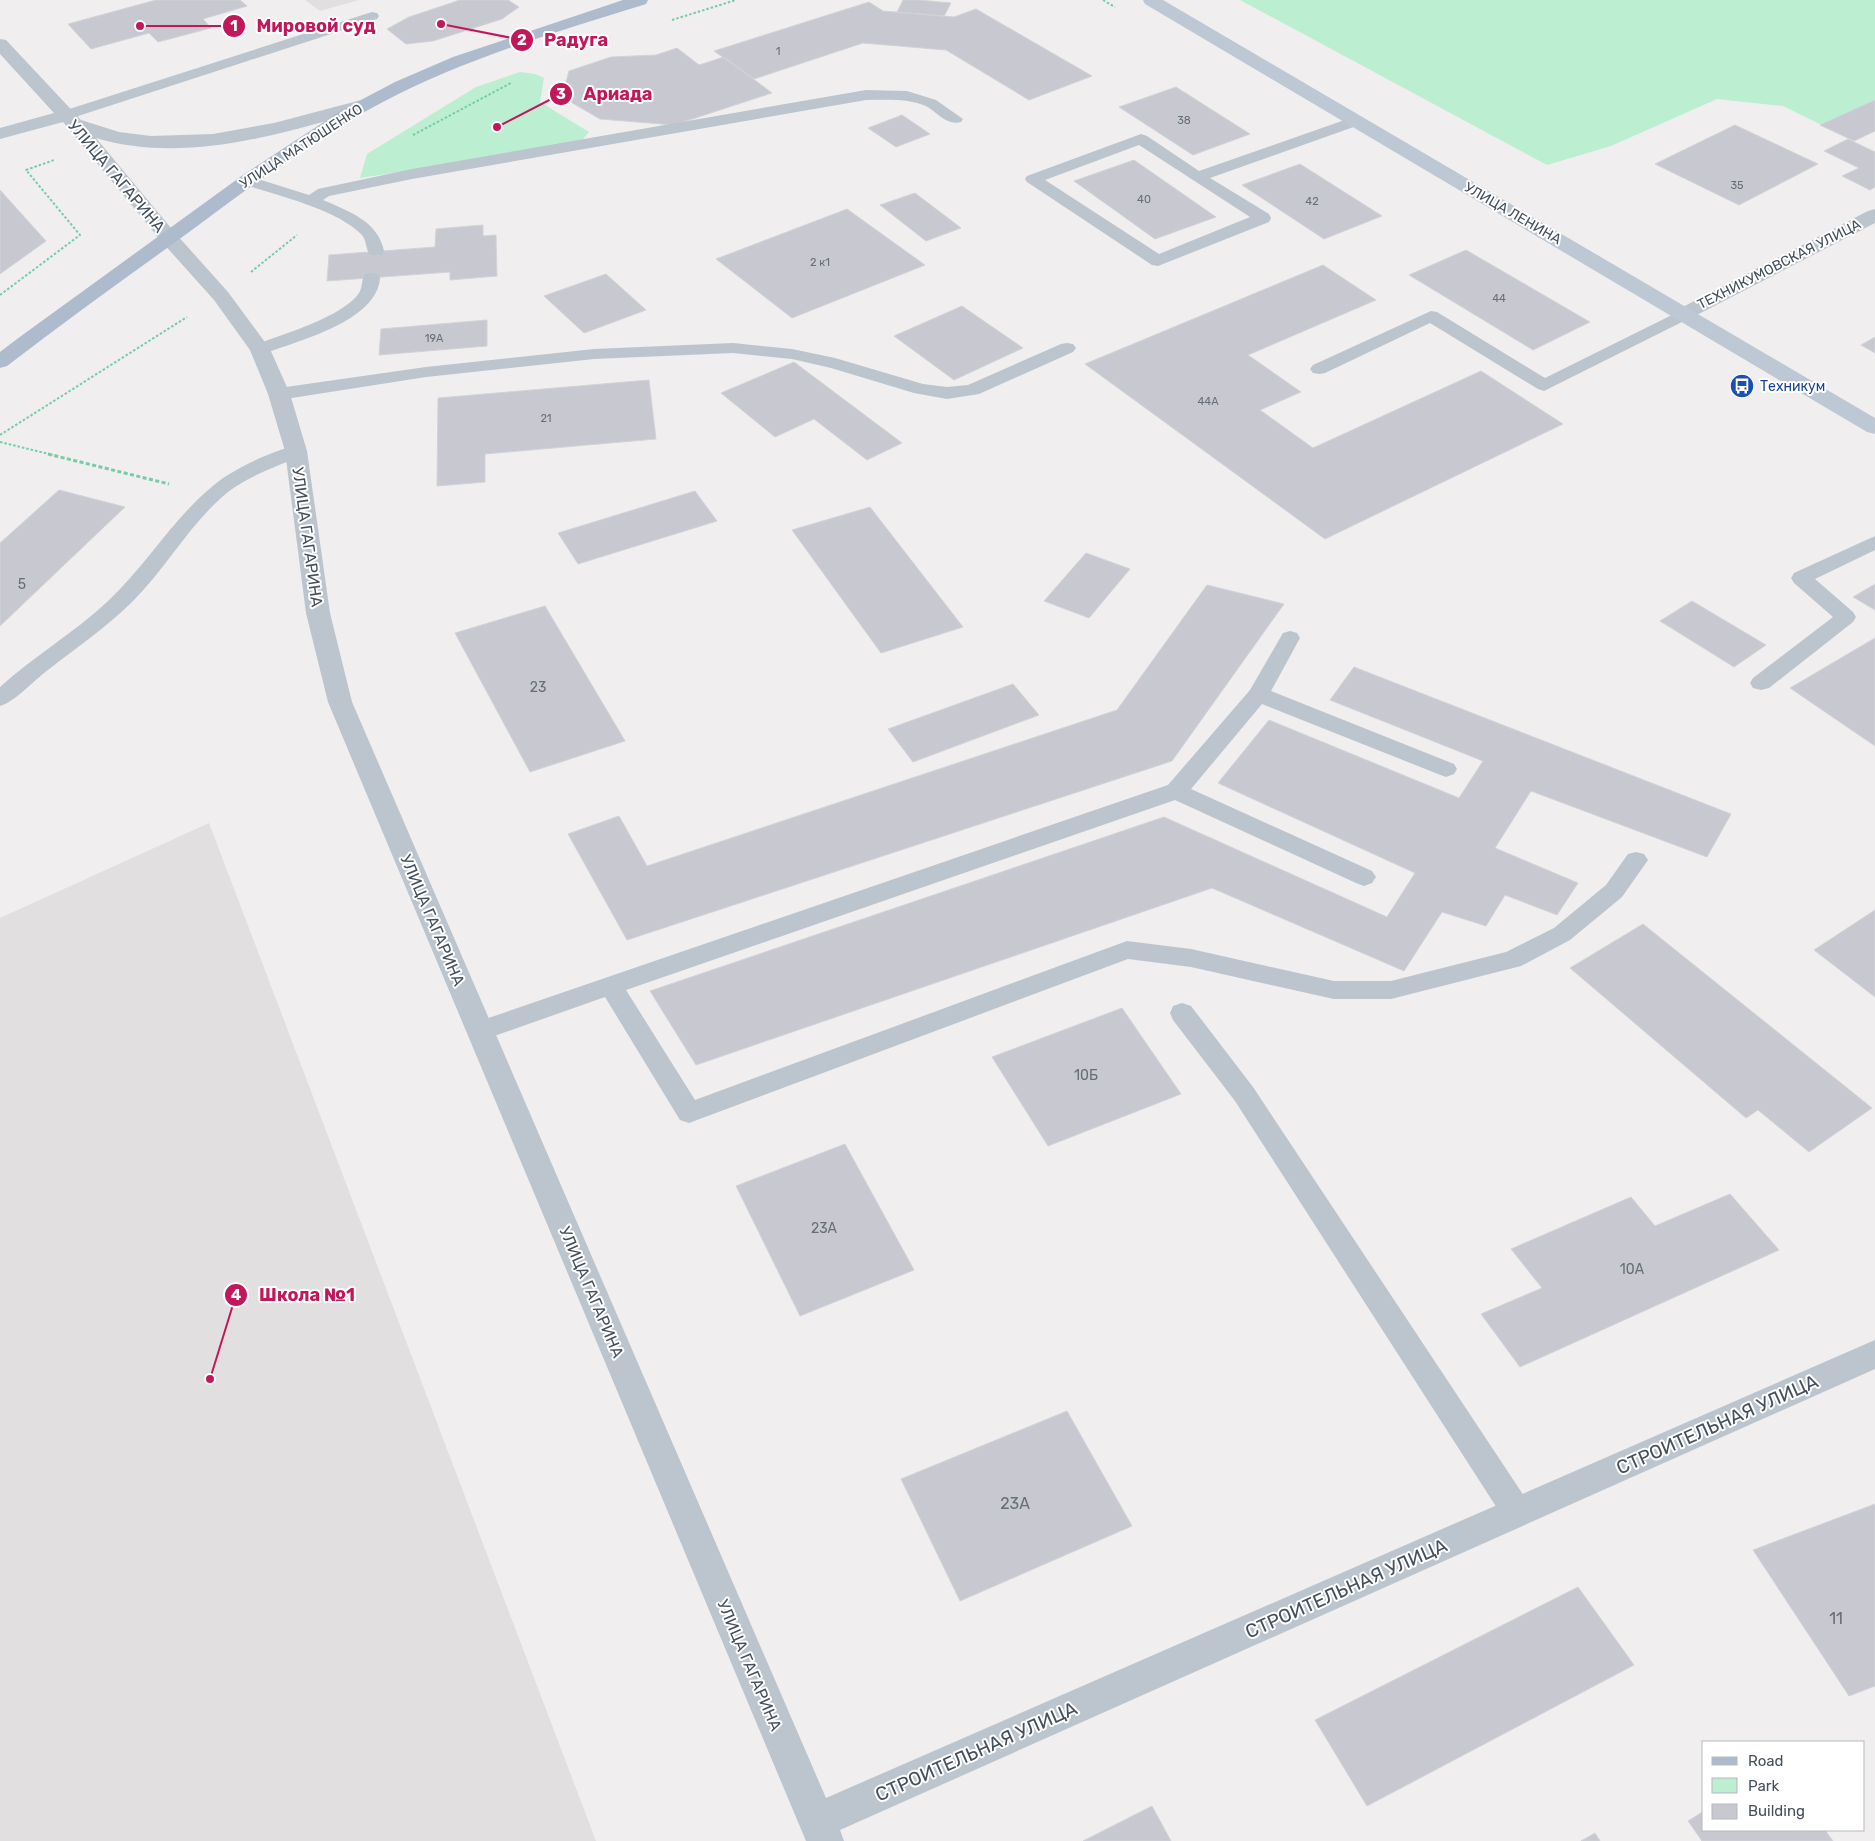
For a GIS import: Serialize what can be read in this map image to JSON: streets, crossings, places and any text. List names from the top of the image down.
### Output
{
  "streets": {
    "main road": ["УЛИЦА МАТЮШЕНКО", "УЛИЦА ЛЕНИНА"],
    "street": ["УЛИЦА ГАГАРИНА", "ТЕХНИКУМОВСКАЯ УЛИЦА", "СТРОИТЕЛЬНАЯ УЛИЦА"]
  },
  "crossings": [
    ["УЛИЦА МАТЮШЕНКО", "УЛИЦА ГАГАРИНА"],
    ["УЛИЦА ГАГАРИНА", "СТРОИТЕЛЬНАЯ УЛИЦА"],
    ["УЛИЦА ЛЕНИНА", "ТЕХНИКУМОВСКАЯ УЛИЦА"]
  ],
  "places": {
    "other": [
      "Радуга",
      "Мировой суд",
      "Ариада",
      "Школа №1"
    ],
    "bus stop": ["Техникум"]
  },
  "house_numbers": [
    "1",
    "38",
    "35",
    "40",
    "42",
    "2 к1",
    "44",
    "19А",
    "44А",
    "21",
    "5",
    "23",
    "10Б",
    "23А",
    "10А",
    "23А",
    "11"
  ],
  "legend": ["Road", "Park", "Building"]
}
